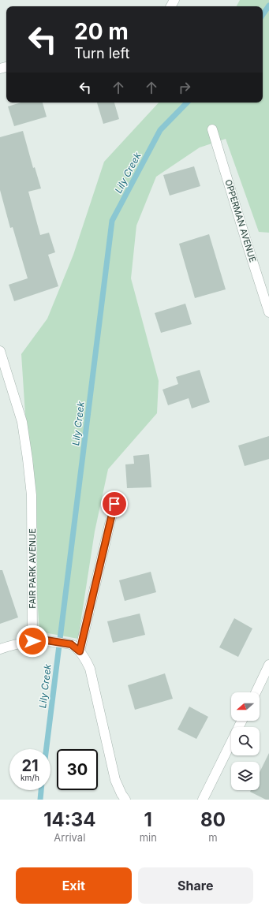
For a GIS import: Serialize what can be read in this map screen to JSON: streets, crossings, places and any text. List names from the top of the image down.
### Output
{
  "streets": {
    "street": ["OPPERMAN AVENUE", "FAIR PARK AVENUE"]
  },
  "water": ["Lily Creek"],
  "north": "left",
  "page": {
    "turn": ["20 m", "Turn left"],
    "speed": "21 km/h",
    "limit": "30",
    "eta": [
      "14:34",
      "Arrival",
      "1",
      "min",
      "80",
      "m"
    ],
    "buttons": ["Exit", "Share"]
  }
}
